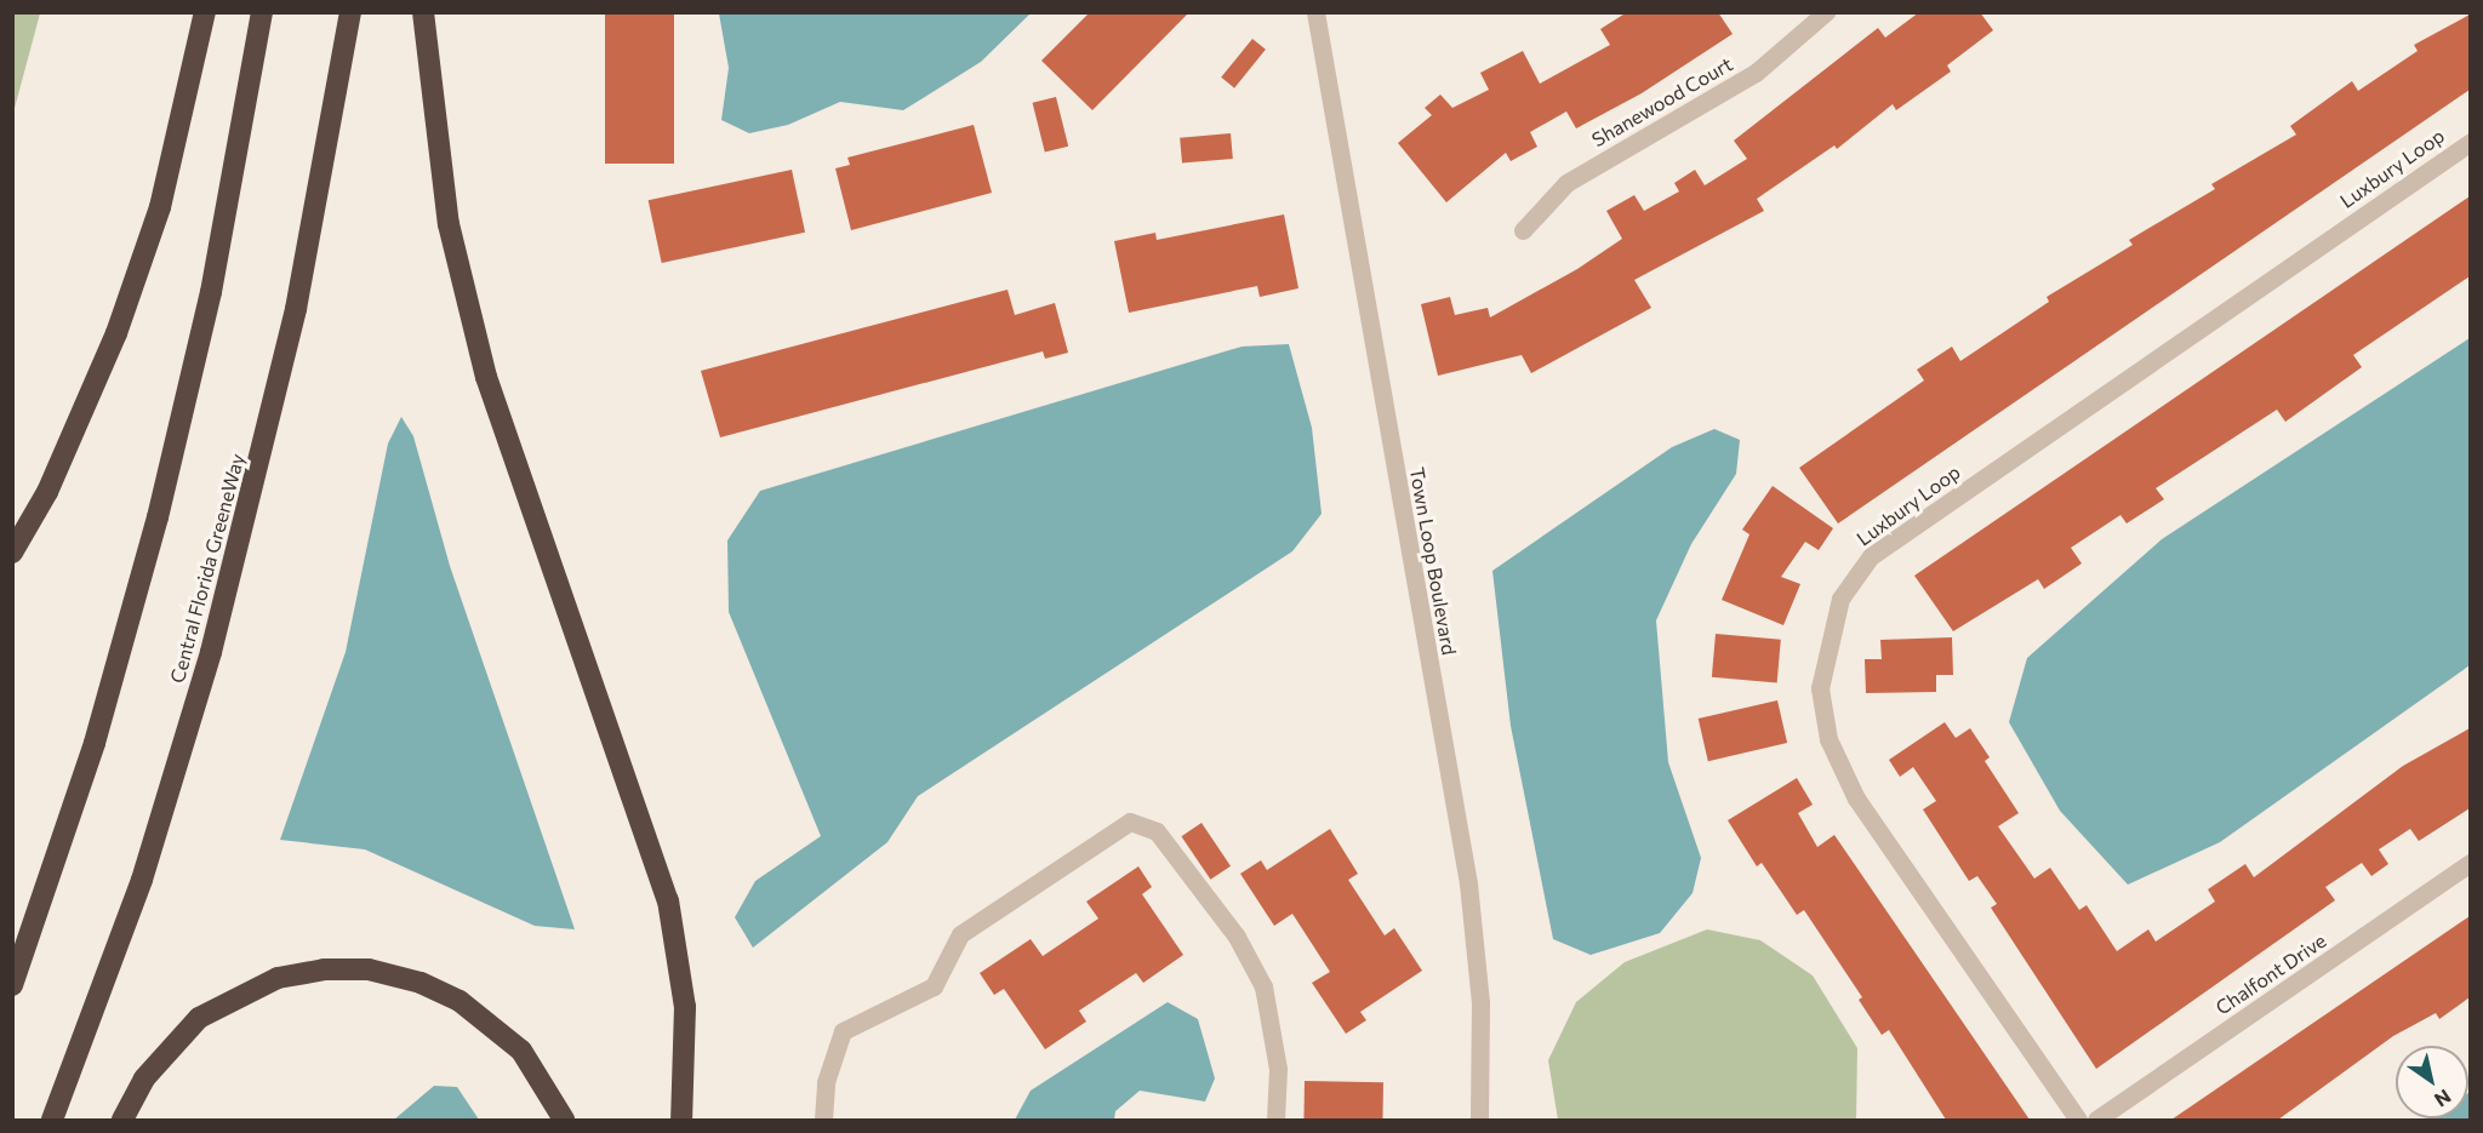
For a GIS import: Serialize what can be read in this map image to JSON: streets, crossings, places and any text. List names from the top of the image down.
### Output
{
  "streets": {
    "highway": ["Central Florida GreeneWay"],
    "street": [
      "Shanewood Court",
      "Luxbury Loop",
      "Town Loop Boulevard",
      "Chalfont Drive"
    ]
  },
  "north": "bottom right"
}
